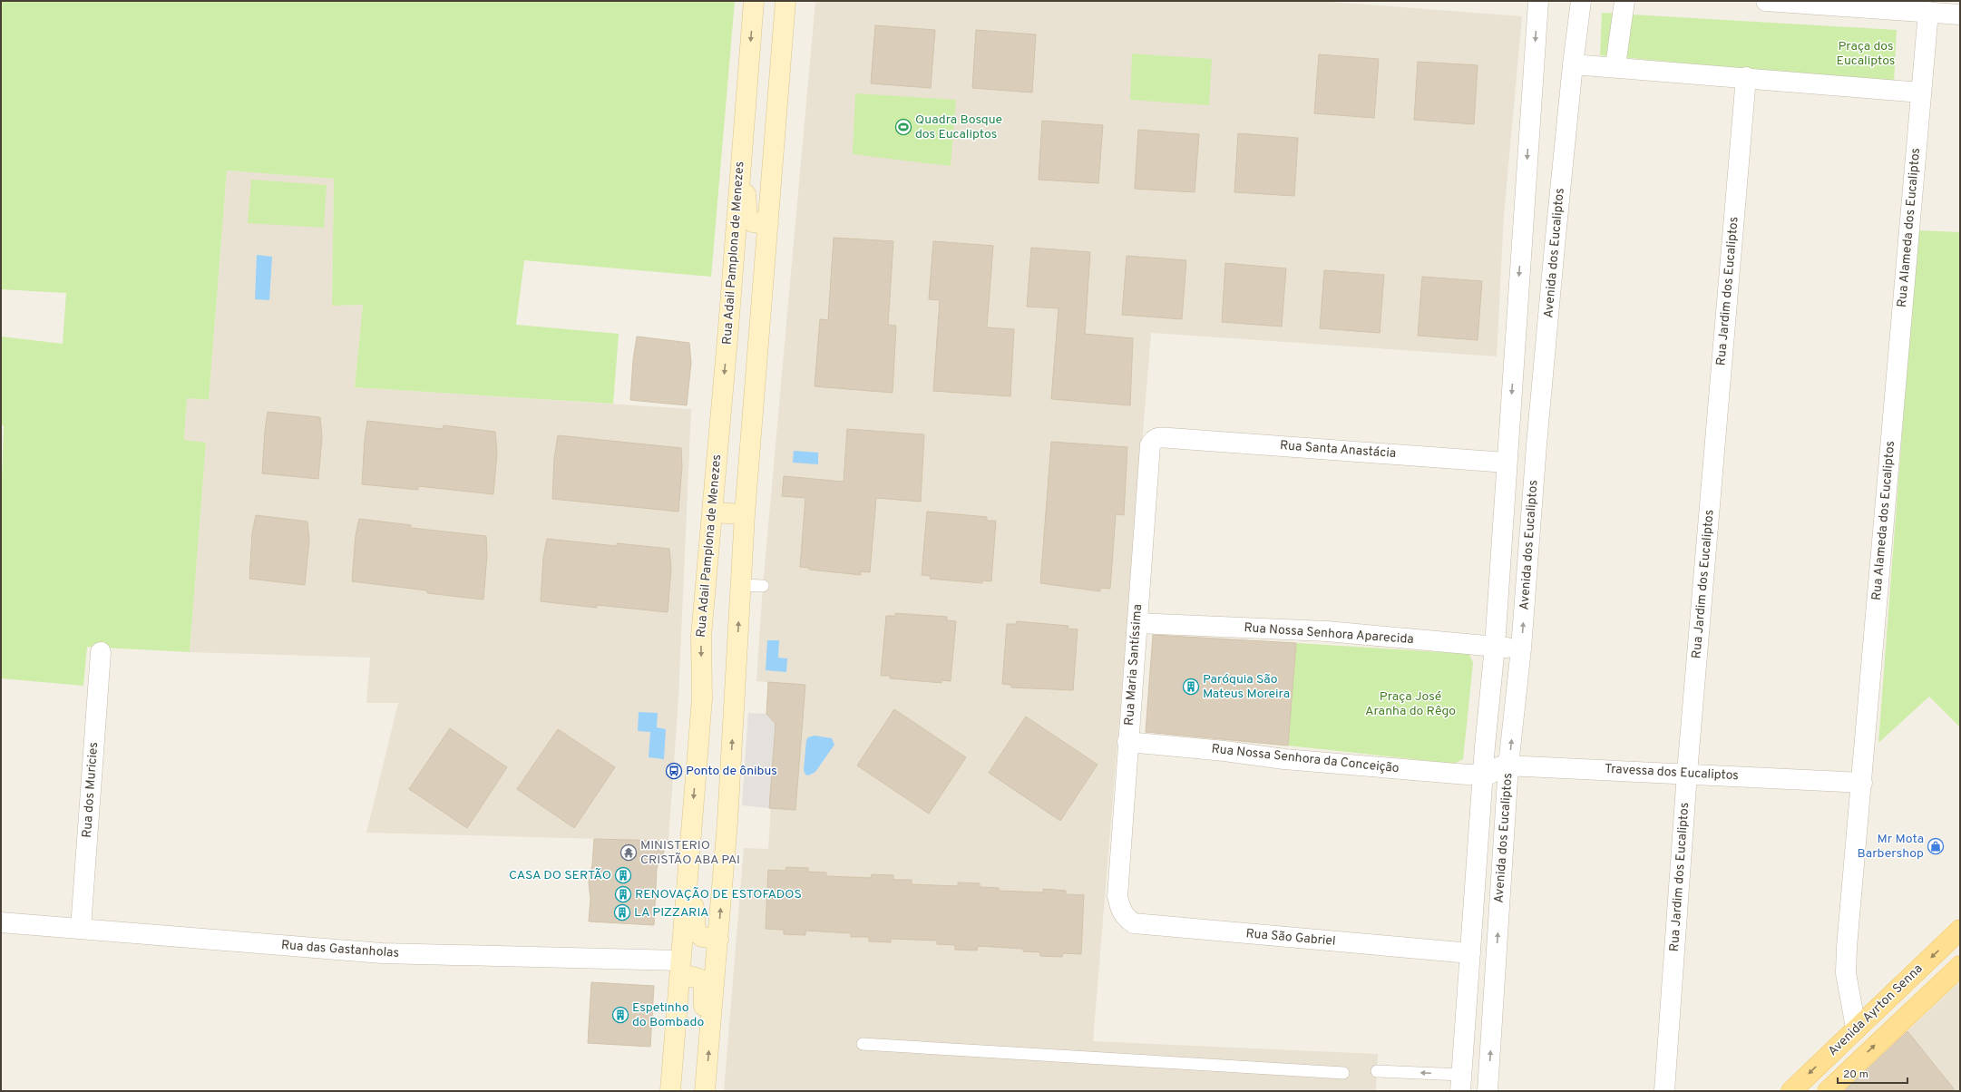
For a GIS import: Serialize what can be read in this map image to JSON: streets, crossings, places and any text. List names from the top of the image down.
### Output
{
  "streets": {
    "main road": ["Rua Adail Pamplona de Menezes", "Avenida Ayrton Senna"],
    "street": [
      "Rua Alameda dos Eucaliptos",
      "Avenida dos Eucaliptos",
      "Rua Jardim dos Eucaliptos",
      "Rua Santa Anastácia",
      "Rua Nossa Senhora Aparecida",
      "Rua Maria Santíssima",
      "Rua Nossa Senhora da Conceição",
      "Travessa dos Eucaliptos",
      "Rua dos Muricies",
      "Rua São Gabriel",
      "Rua das Gastanholas"
    ]
  },
  "crossings": [
    ["Rua Alameda dos Eucaliptos", "Travessa dos Eucaliptos"],
    ["Rua Alameda dos Eucaliptos", "Avenida Ayrton Senna"],
    ["Rua Adail Pamplona de Menezes", "Rua das Gastanholas"],
    ["Avenida dos Eucaliptos", "Rua Santa Anastácia"],
    ["Avenida dos Eucaliptos", "Rua Nossa Senhora Aparecida"],
    ["Avenida dos Eucaliptos", "Rua Nossa Senhora da Conceição"],
    ["Avenida dos Eucaliptos", "Travessa dos Eucaliptos"],
    ["Avenida dos Eucaliptos", "Rua São Gabriel"],
    ["Rua Jardim dos Eucaliptos", "Travessa dos Eucaliptos"],
    ["Rua Santa Anastácia", "Rua Maria Santíssima"],
    ["Rua Nossa Senhora Aparecida", "Rua Maria Santíssima"],
    ["Rua Maria Santíssima", "Rua Nossa Senhora da Conceição"],
    ["Rua Maria Santíssima", "Rua São Gabriel"],
    ["Rua Nossa Senhora da Conceição", "Travessa dos Eucaliptos"],
    ["Rua dos Muricies", "Rua das Gastanholas"]
  ],
  "parks": ["Praça dos Eucaliptos", "Praça José Aranha do Rêgo"],
  "places": {
    "sports": ["Quadra Bosque dos Eucaliptos"],
    "building": [
      "Paróquia São Mateus Moreira",
      "CASA DO SERTÃO",
      "RENOVAÇÃO DE ESTOFADOS",
      "LA PIZZARIA",
      "Espetinho do Bombado"
    ],
    "bus stop": ["Ponto de ônibus"],
    "shop": ["Mr Mota Barbershop"],
    "temple": ["MINISTERIO CRISTÃO ABA PAI"]
  },
  "scale_bar": "20 m"
}
